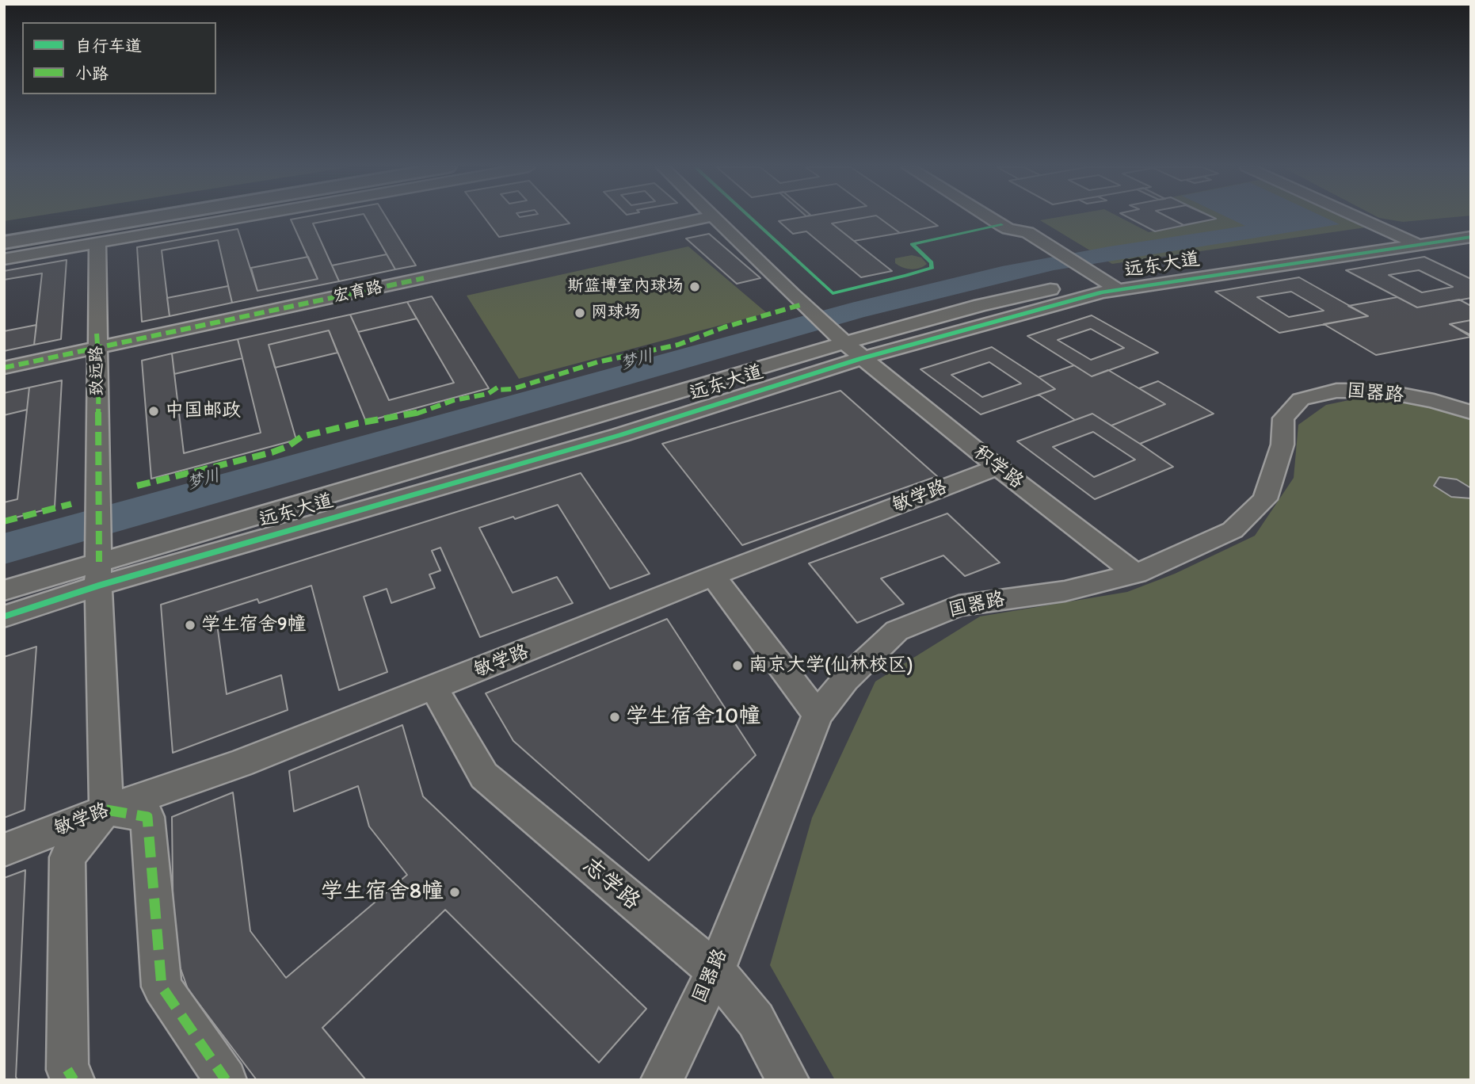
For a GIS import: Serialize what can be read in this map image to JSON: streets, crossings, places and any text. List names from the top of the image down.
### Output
{
  "streets": {
    "street": [
      "远东大道",
      "宏育路",
      "致远路",
      "国器路",
      "积学路",
      "敏学路",
      "志学路"
    ]
  },
  "crossings": [
    ["远东大道", "致远路"],
    ["远东大道", "积学路"],
    ["宏育路", "致远路"],
    ["致远路", "敏学路"],
    ["国器路", "积学路"],
    ["国器路", "志学路"],
    ["积学路", "敏学路"],
    ["敏学路", "志学路"]
  ],
  "water": ["梦川"],
  "places": [
    "斯篮博室内球场",
    "网球场",
    "中国邮政",
    "学生宿舍9幢",
    "南京大学(仙林校区)",
    "学生宿舍10幢",
    "学生宿舍8幢"
  ],
  "legend": ["自行车道", "小路"]
}
